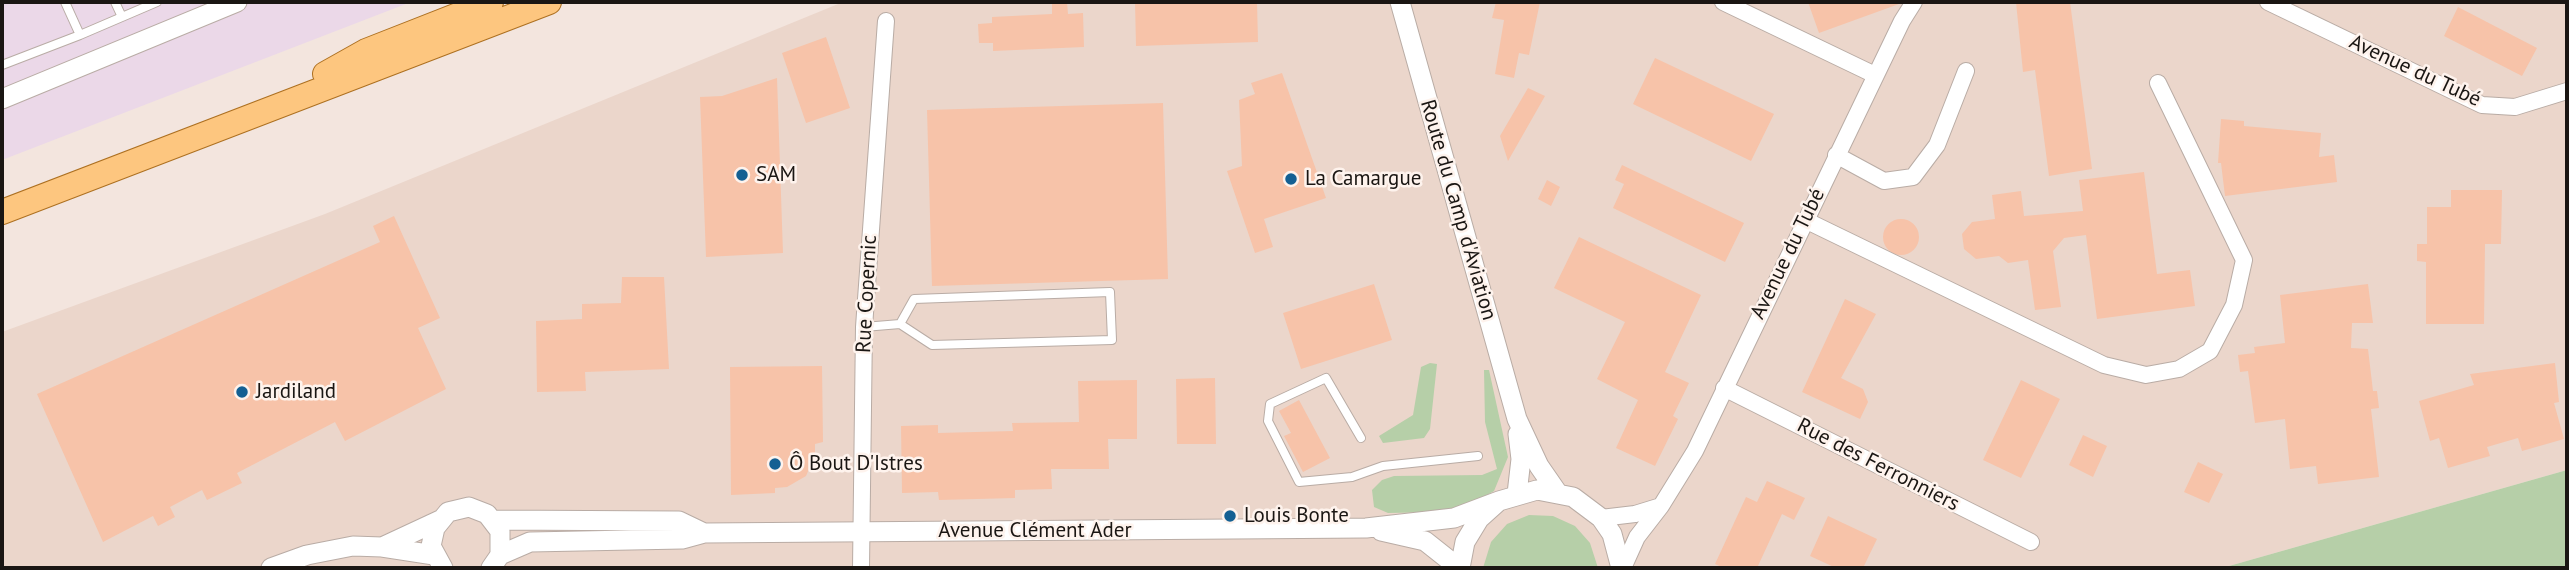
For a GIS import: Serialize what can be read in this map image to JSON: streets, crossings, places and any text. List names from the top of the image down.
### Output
{
  "streets": {
    "street": [
      "Avenue du Tubé",
      "Route du Camp d'Aviation",
      "Rue Copernic",
      "Rue des Ferronniers",
      "Avenue Clément Ader"
    ]
  },
  "crossings": [
    ["Avenue du Tubé", "Rue des Ferronniers"],
    ["Route du Camp d'Aviation", "Avenue Clément Ader"],
    ["Rue Copernic", "Avenue Clément Ader"]
  ],
  "places": [
    "SAM",
    "La Camargue",
    "Jardiland",
    "Ô Bout D'Istres",
    "Louis Bonte"
  ]
}
